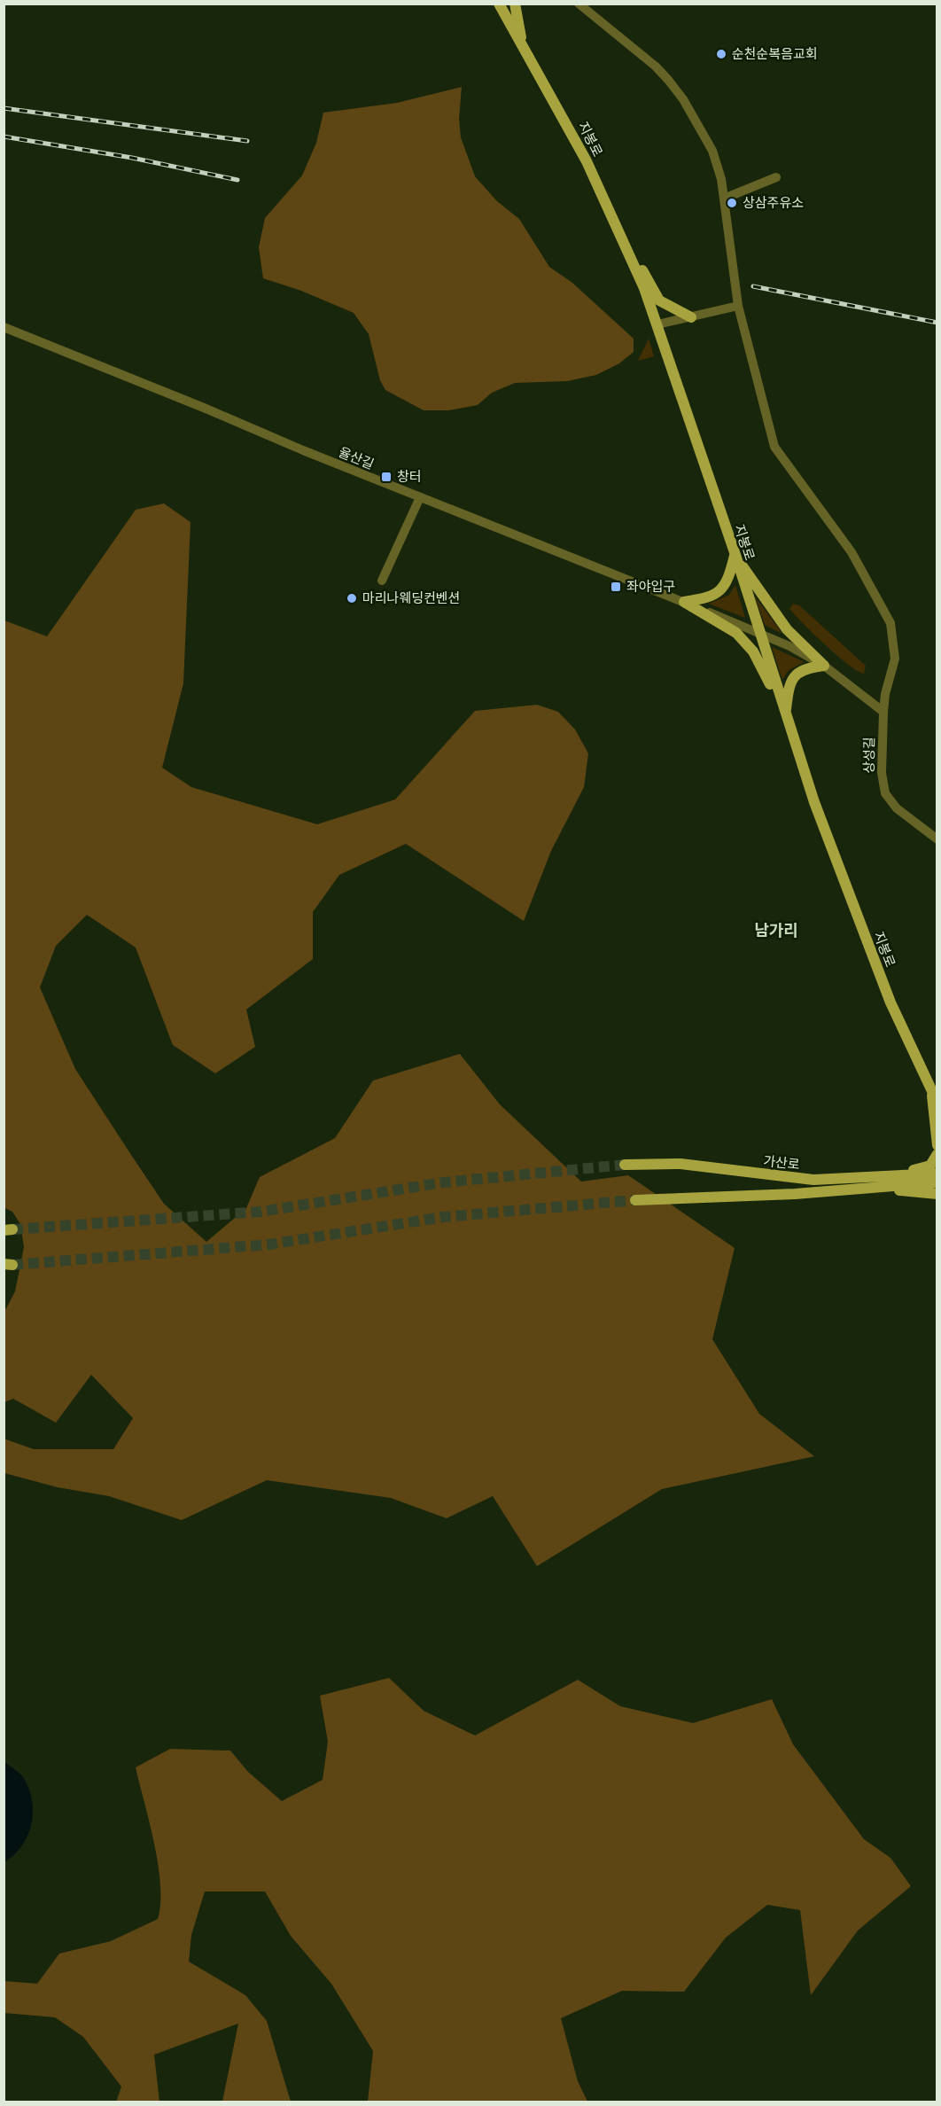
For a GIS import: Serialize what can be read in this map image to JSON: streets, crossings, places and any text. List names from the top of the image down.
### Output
{
  "streets": {
    "main road": ["지봉로", "가산로"],
    "street": ["율산길", "상성길"]
  },
  "crossings": [
    ["지봉로", "율산길"],
    ["율산길", "상성길"]
  ],
  "districts": ["남가리"],
  "places": {
    "other": ["순천순복음교회", "상삼주유소", "마리나웨딩컨벤션"],
    "transit": ["창터", "좌야입구"]
  }
}
